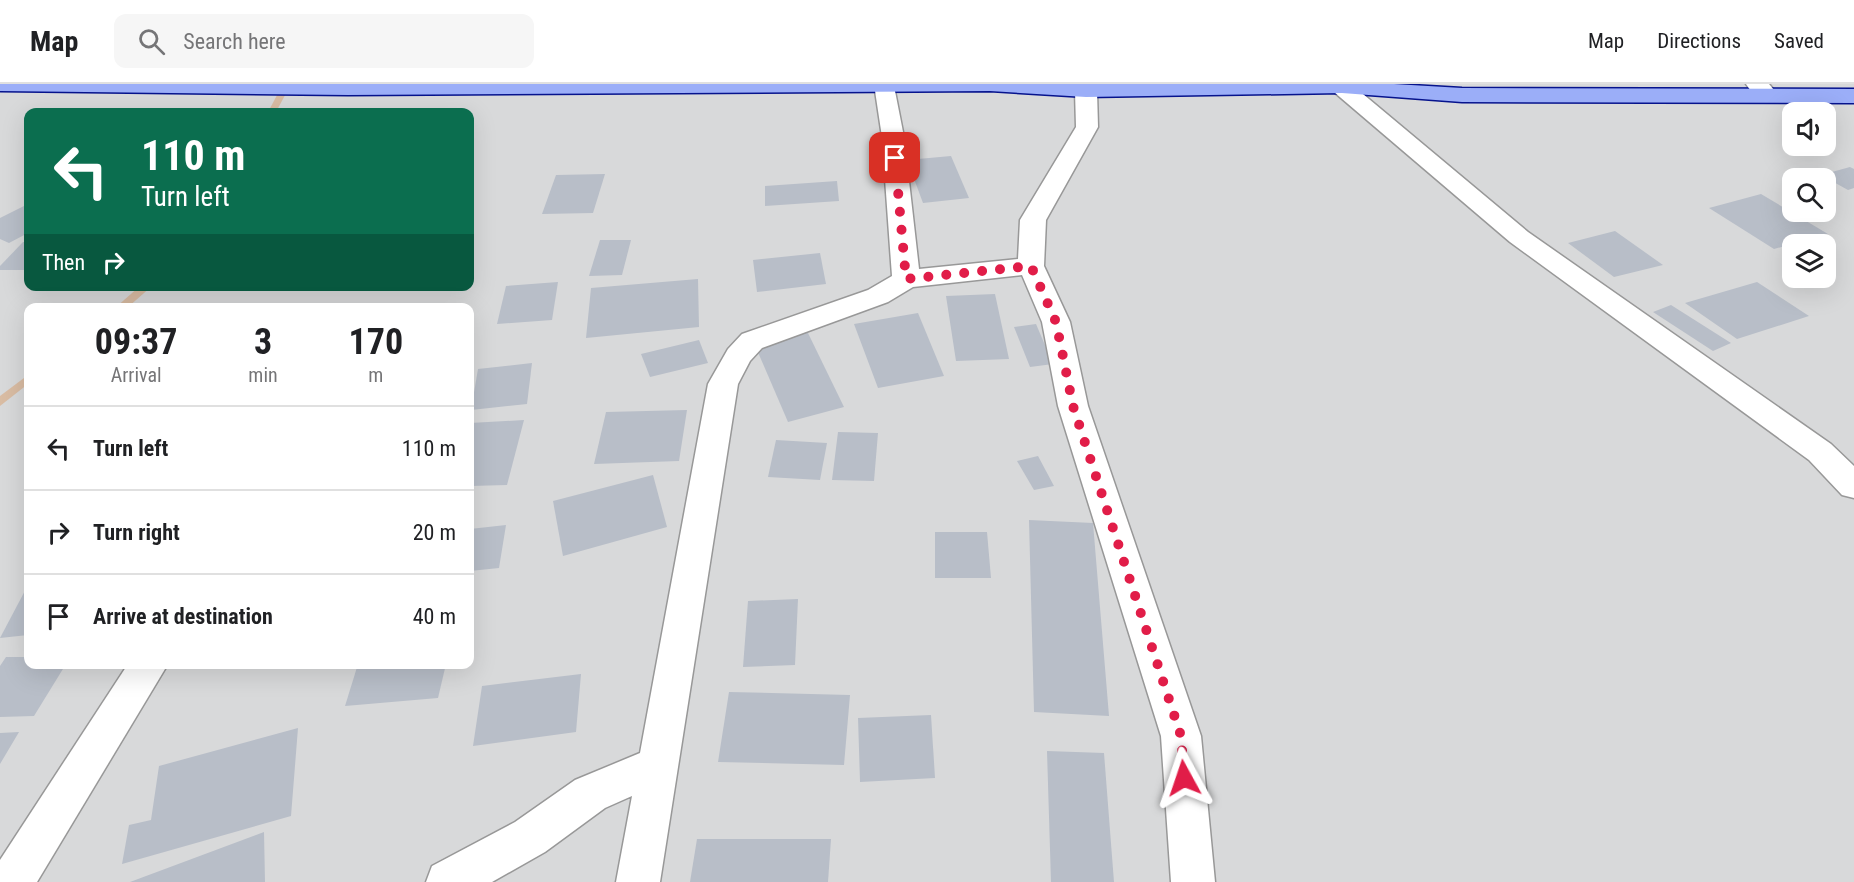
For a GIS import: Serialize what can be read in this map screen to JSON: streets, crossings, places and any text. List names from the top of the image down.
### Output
{
  "page": {
    "header": "Map",
    "search": "Search here",
    "nav": ["Map", "Directions", "Saved"],
    "turn": ["110 m", "Turn left"],
    "then": "Then",
    "eta": [
      "09:37",
      "Arrival",
      "3",
      "min",
      "170",
      "m"
    ],
    "list": [
      {
        "name": "Turn left",
        "value": "110 m"
      },
      {
        "name": "Turn right",
        "value": "20 m"
      },
      {
        "name": "Arrive at destination",
        "value": "40 m"
      }
    ]
  }
}
